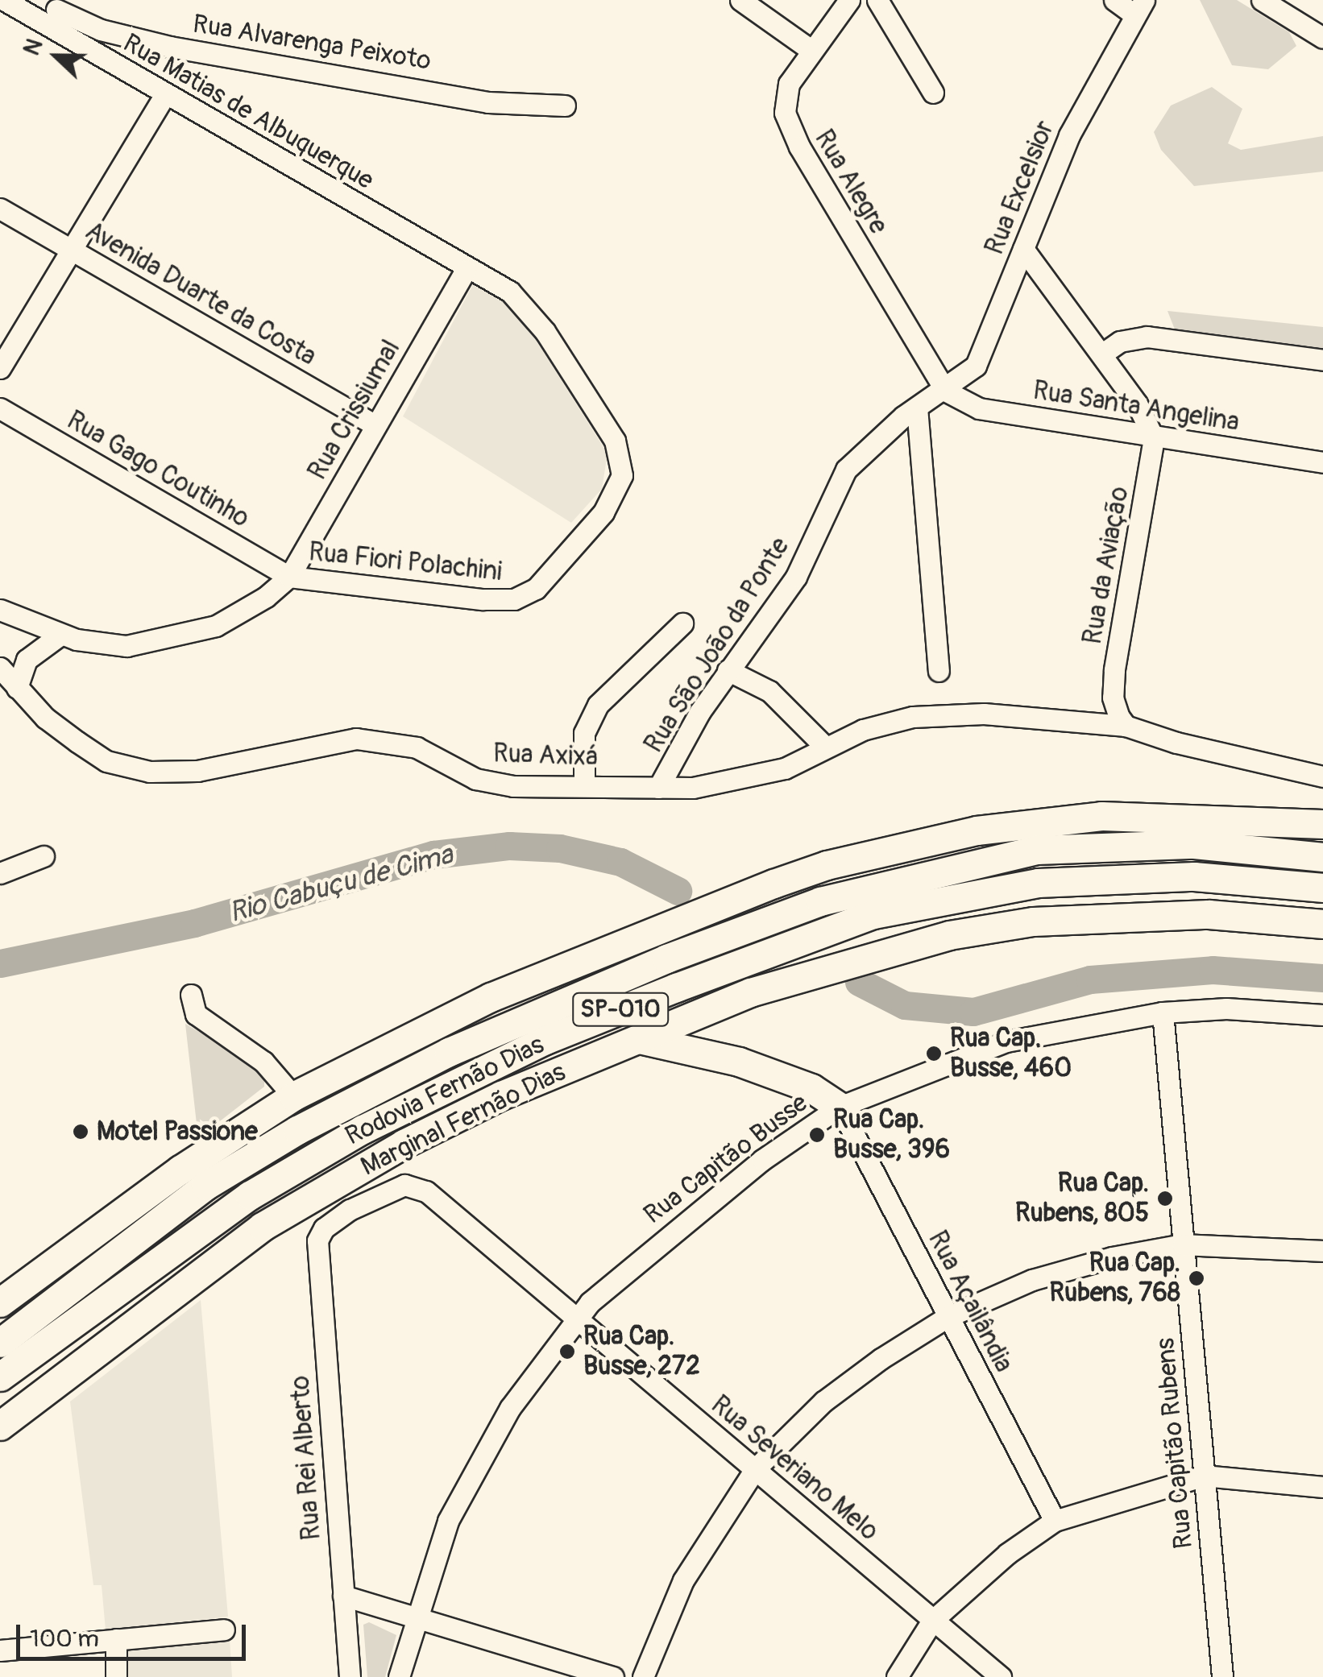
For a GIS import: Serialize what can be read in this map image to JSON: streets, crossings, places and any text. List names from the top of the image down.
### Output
{
  "streets": {
    "highway": ["SP-010", "Rodovia Fernão Dias", "Marginal Fernão Dias"],
    "street": [
      "Rua Alvarenga Peixoto",
      "Rua Matias de Albuquerque",
      "Rua Alegre",
      "Rua Excelsior",
      "Avenida Duarte da Costa",
      "Rua Santa Angelina",
      "Rua Crissiumal",
      "Rua Gago Coutinho",
      "Rua Fiori Polachini",
      "Rua da Aviação",
      "Rua São João da Ponte",
      "Rua Axixá",
      "Rua Capitão Busse",
      "Rua Açailândia",
      "Rua Capitão Rubens",
      "Rua Rei Alberto",
      "Rua Severiano Melo"
    ]
  },
  "crossings": [
    ["Rua Alvarenga Peixoto", "Rua Matias de Albuquerque"],
    ["Rua Matias de Albuquerque", "Rua Crissiumal"],
    ["Rua Matias de Albuquerque", "Rua Fiori Polachini"],
    ["Rua Alegre", "Rua Excelsior"],
    ["Rua Alegre", "Rua Santa Angelina"],
    ["Rua Alegre", "Rua São João da Ponte"],
    ["Rua Excelsior", "Rua Santa Angelina"],
    ["Rua Excelsior", "Rua São João da Ponte"],
    ["Avenida Duarte da Costa", "Rua Crissiumal"],
    ["Rua Santa Angelina", "Rua da Aviação"],
    ["Rua Santa Angelina", "Rua São João da Ponte"],
    ["Rua Crissiumal", "Rua Gago Coutinho"],
    ["Rua Crissiumal", "Rua Fiori Polachini"],
    ["Rua Gago Coutinho", "Rua Fiori Polachini"],
    ["Rua da Aviação", "Rua Axixá"],
    ["Rua São João da Ponte", "Rua Axixá"],
    ["Rua Capitão Busse", "Rua Açailândia"],
    ["Rua Capitão Busse", "Rua Capitão Rubens"],
    ["Rua Capitão Busse", "Rua Severiano Melo"],
    ["Rua Rei Alberto", "Rua Severiano Melo"]
  ],
  "water": ["Rio Cabuçu de Cima"],
  "places": [
    "Rua Cap. Busse, 460",
    "Motel Passione",
    "Rua Cap. Busse, 396",
    "Rua Cap. Rubens, 805",
    "Rua Cap. Rubens, 768",
    "Rua Cap. Busse, 272"
  ],
  "scale_bar": "100 m",
  "north": "left"
}
